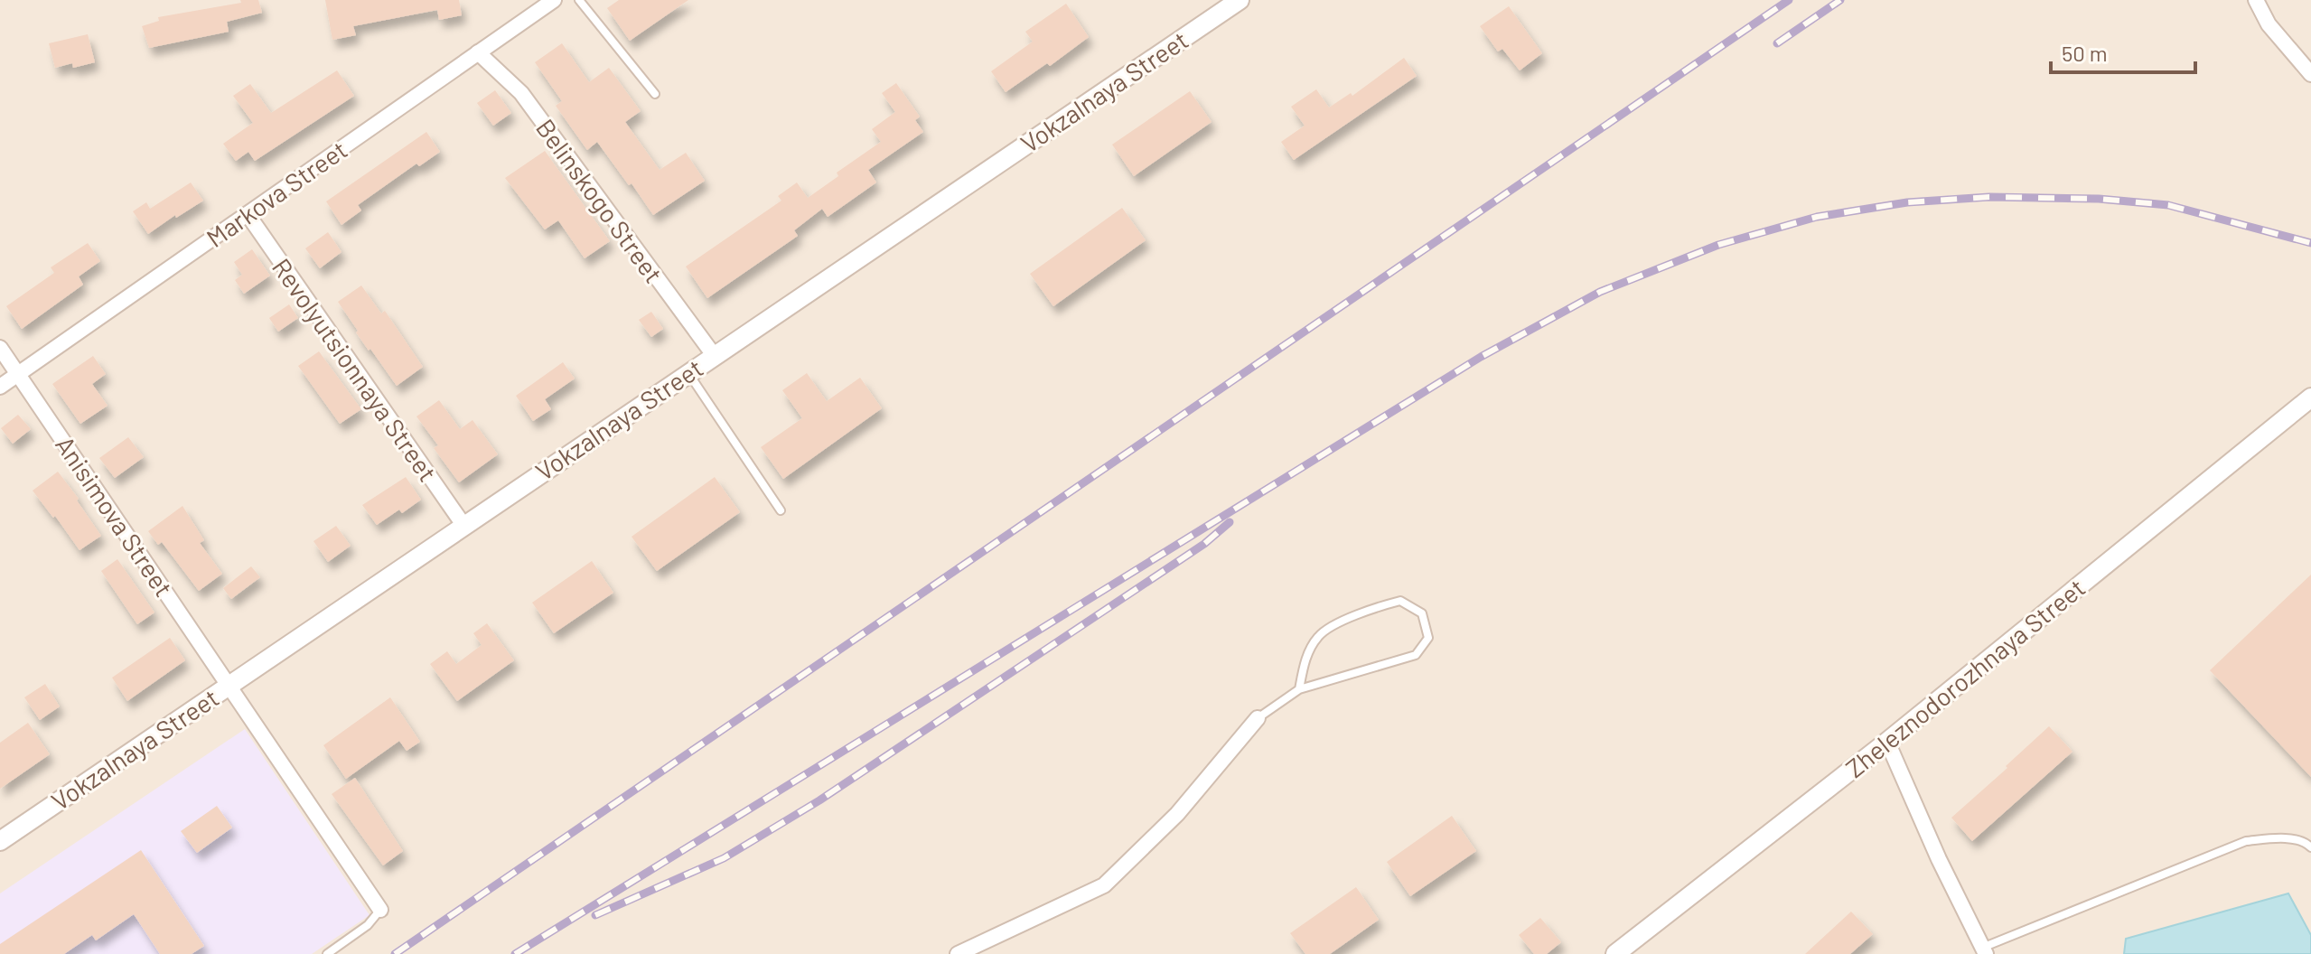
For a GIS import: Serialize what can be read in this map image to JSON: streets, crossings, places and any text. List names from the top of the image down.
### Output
{
  "streets": {
    "street": [
      "Vokzalnaya Street",
      "Markova Street",
      "Belinskogo Street",
      "Revolyutsionnaya Street",
      "Anisimova Street",
      "Zheleznodorozhnaya Street"
    ]
  },
  "crossings": [
    ["Vokzalnaya Street", "Belinskogo Street"],
    ["Vokzalnaya Street", "Revolyutsionnaya Street"],
    ["Vokzalnaya Street", "Anisimova Street"],
    ["Markova Street", "Belinskogo Street"],
    ["Markova Street", "Revolyutsionnaya Street"],
    ["Markova Street", "Anisimova Street"]
  ],
  "scale_bar": "50 m"
}
